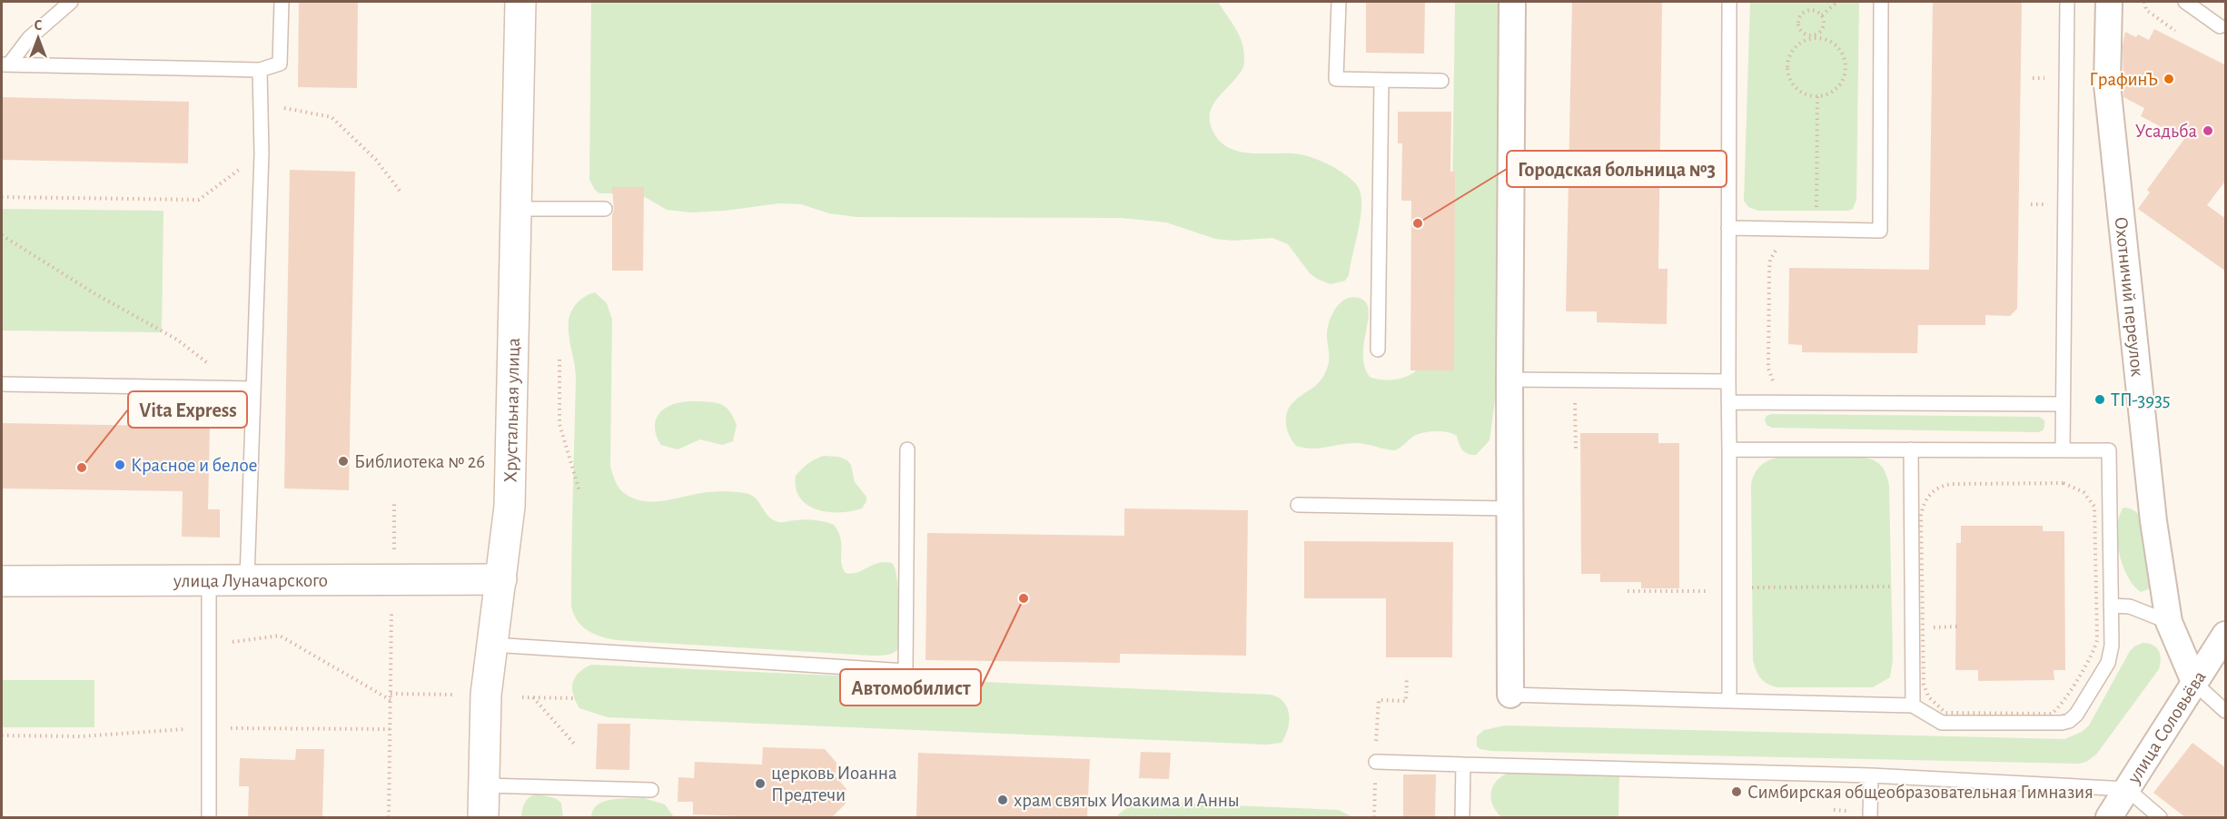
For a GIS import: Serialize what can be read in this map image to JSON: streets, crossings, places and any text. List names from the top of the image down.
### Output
{
  "streets": {
    "main road": ["Хрустальная улица", "улица Луначарского"],
    "street": ["Охотничий переулок", "улица Соловьёва"]
  },
  "crossings": [
    ["Охотничий переулок", "улица Соловьёва"],
    ["Хрустальная улица", "улица Луначарского"]
  ],
  "places": [
    "ГрафинЪ",
    "Усадьба",
    "Городская больница №3",
    "ТП-3935",
    "Библиотека № 26",
    "Красное и белое",
    "Vita Express",
    "Автомобилист",
    "церковь Иоанна Предтечи",
    "Симбирская общеобразовательная Гимназия",
    "храм святых Иоакима и Анны"
  ],
  "north": "top"
}
